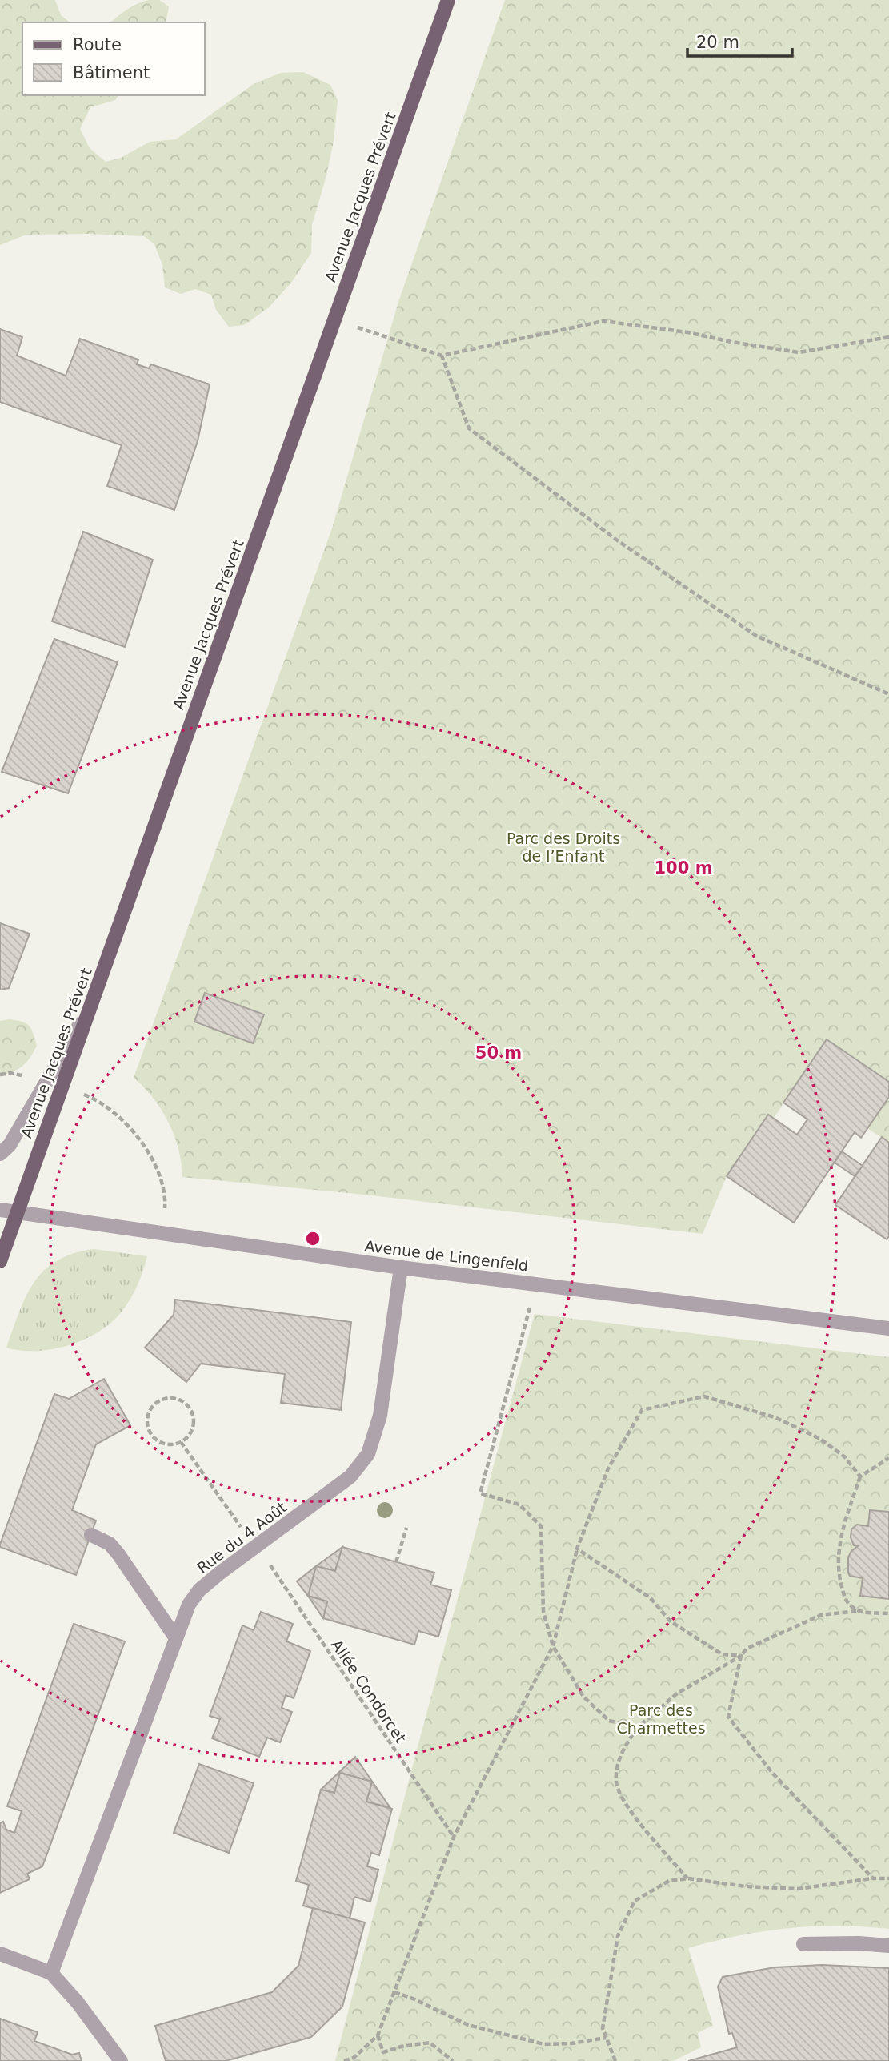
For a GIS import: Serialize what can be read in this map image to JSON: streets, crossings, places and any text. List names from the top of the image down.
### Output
{
  "streets": {
    "main road": ["Avenue Jacques Prévert"],
    "street": ["Avenue de Lingenfeld", "Rue du 4 Août"],
    "path": ["Allée Condorcet"]
  },
  "crossings": [
    ["Avenue Jacques Prévert", "Avenue de Lingenfeld"],
    ["Avenue de Lingenfeld", "Rue du 4 Août"]
  ],
  "parks": ["Parc des Droits de l’Enfant", "Parc des Charmettes"],
  "legend": ["Route", "Bâtiment"],
  "scale_bar": "20 m",
  "rings": ["100 m", "50 m"]
}
